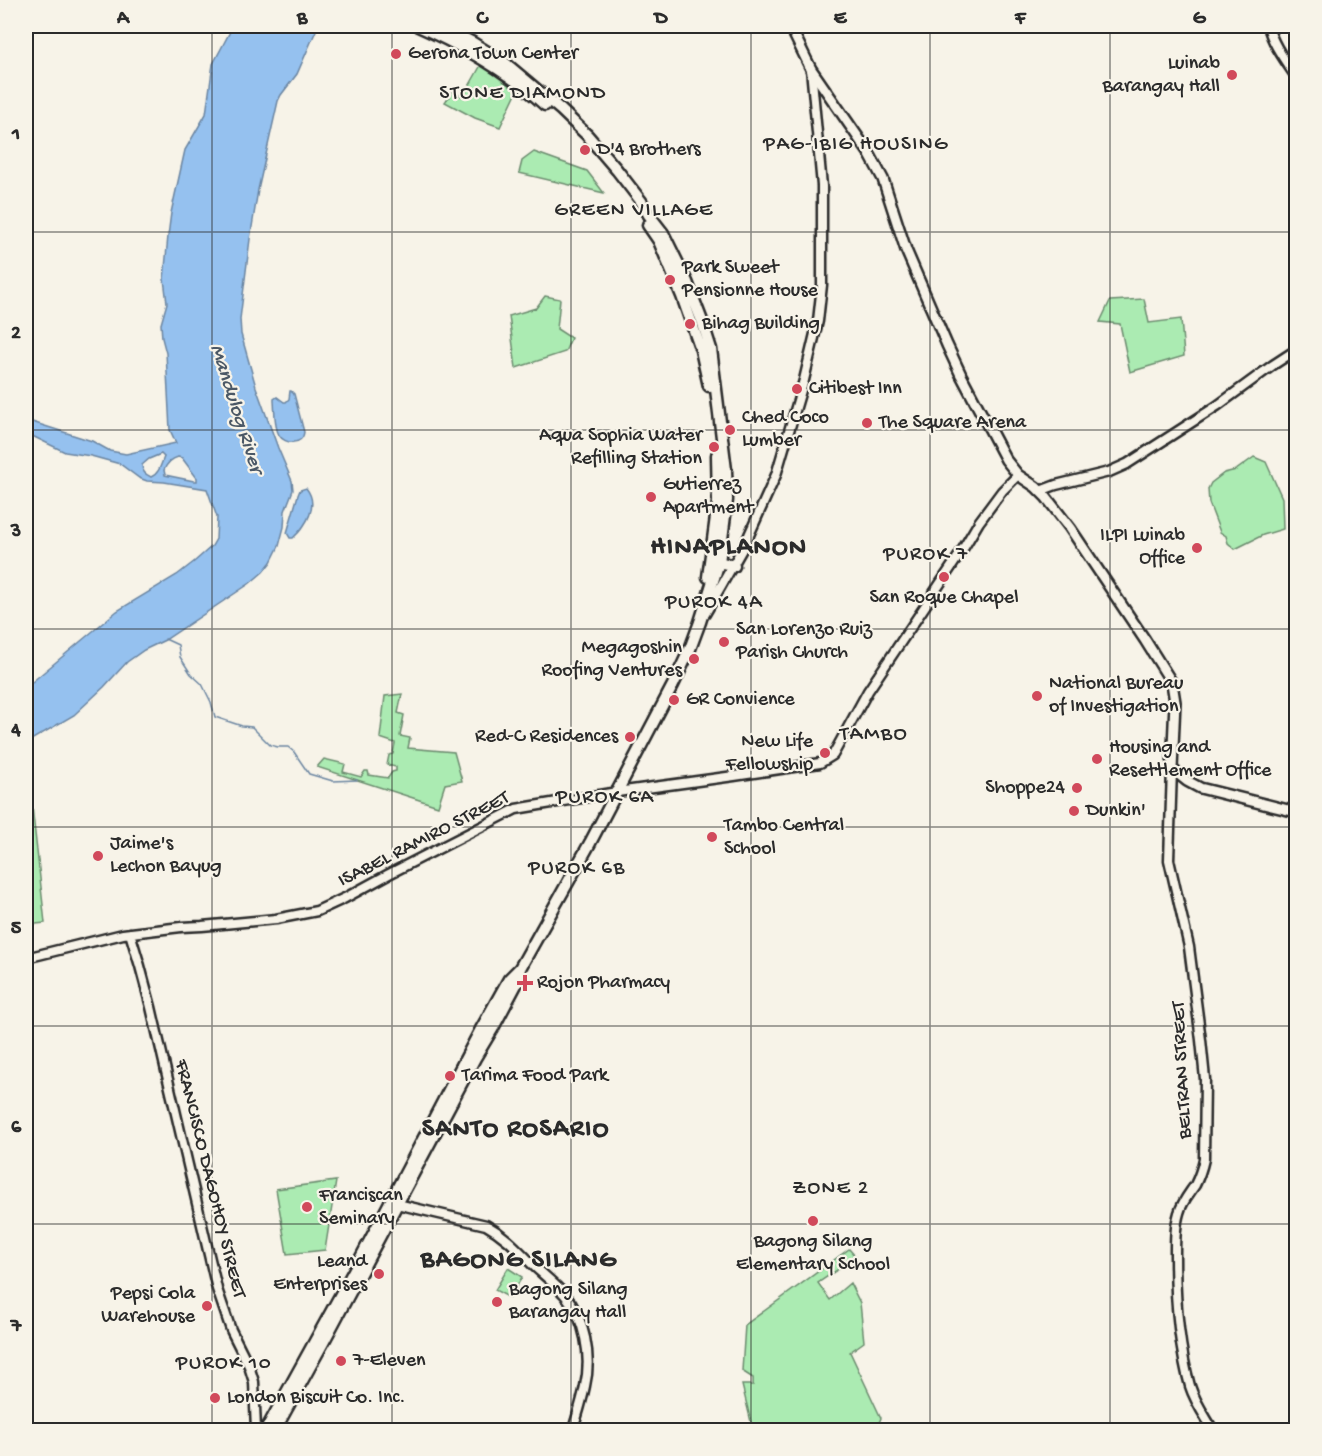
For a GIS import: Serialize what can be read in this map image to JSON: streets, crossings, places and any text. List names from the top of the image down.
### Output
{
  "streets": {
    "street": ["ISABEL RAMIRO STREET", "BELTRAN STREET", "FRANCISCO DAGOHOY STREET"]
  },
  "crossings": [
    ["ISABEL RAMIRO STREET", "FRANCISCO DAGOHOY STREET"]
  ],
  "districts": [
    "STONE DIAMOND",
    "PAG-IBIG HOUSING",
    "GREEN VILLAGE",
    "HINAPLANON",
    "PUROK 7",
    "PUROK 4A",
    "TAMBO",
    "PUROK 6A",
    "PUROK 6B",
    "SANTO ROSARIO",
    "ZONE 2",
    "BAGONG SILANG",
    "PUROK 10"
  ],
  "water": ["Mandulog River"],
  "places": {
    "other": [
      "Gerona Town Center",
      "Luinab Barangay Hall",
      "D'4 Brothers",
      "Park Sweet Pensionne House",
      "Bihag Building",
      "Citibest Inn",
      "The Square Arena",
      "Ched Coco Lumber",
      "Aqua Sophia Water Refilling Station",
      "Gutierrez Apartment",
      "ILPI Luinab Office",
      "San Roque Chapel",
      "San Lorenzo Ruiz Parish Church",
      "Megagoshin Roofing Ventures",
      "National Bureau of Investigation",
      "GR Convience",
      "Red-C Residences",
      "New Life Fellowship",
      "Housing and Resettlement Office",
      "Shoppe24",
      "Dunkin'",
      "Tambo Central School",
      "Jaime's Lechon Bayug",
      "Tarima Food Park",
      "Franciscan Seminary",
      "Bagong Silang Elementary School",
      "Leand Enterprises",
      "Bagong Silang Barangay Hall",
      "Pepsi Cola Warehouse",
      "7-Eleven",
      "London Biscuit Co. Inc."
    ],
    "health": ["Rojon Pharmacy"]
  },
  "grid": {
    "columns": [
      "A",
      "B",
      "C",
      "D",
      "E",
      "F",
      "G"
    ],
    "rows": [
      "1",
      "2",
      "3",
      "4",
      "5",
      "6",
      "7"
    ]
  }
}
